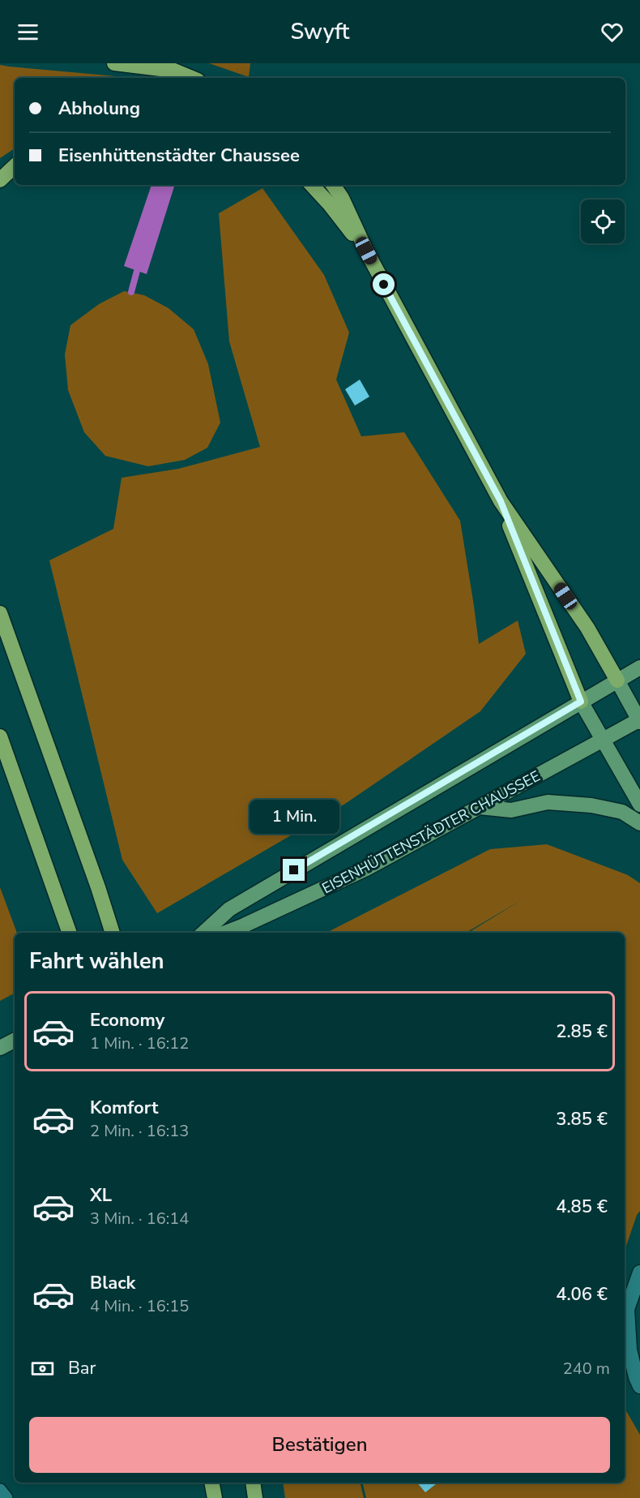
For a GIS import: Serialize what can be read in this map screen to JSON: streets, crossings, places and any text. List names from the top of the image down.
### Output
{
  "streets": {
    "main road": ["EISENHÜTTENSTÄDTER CHAUSSEE"]
  },
  "page": {
    "header": "Swyft",
    "banner": ["Abholung", "Eisenhüttenstädter Chaussee"],
    "bubble": "1 Min.",
    "heading": "Fahrt wählen",
    "list": [
      {
        "name": "Economy",
        "note": "1 Min. · 16:12",
        "value": "2.85 €"
      },
      {
        "name": "Komfort",
        "note": "2 Min. · 16:13",
        "value": "3.85 €"
      },
      {
        "name": "XL",
        "note": "3 Min. · 16:14",
        "value": "4.85 €"
      },
      {
        "name": "Black",
        "note": "4 Min. · 16:15",
        "value": "4.06 €"
      }
    ],
    "pay": ["Bar", "240 m"],
    "buttons": "Bestätigen"
  }
}
